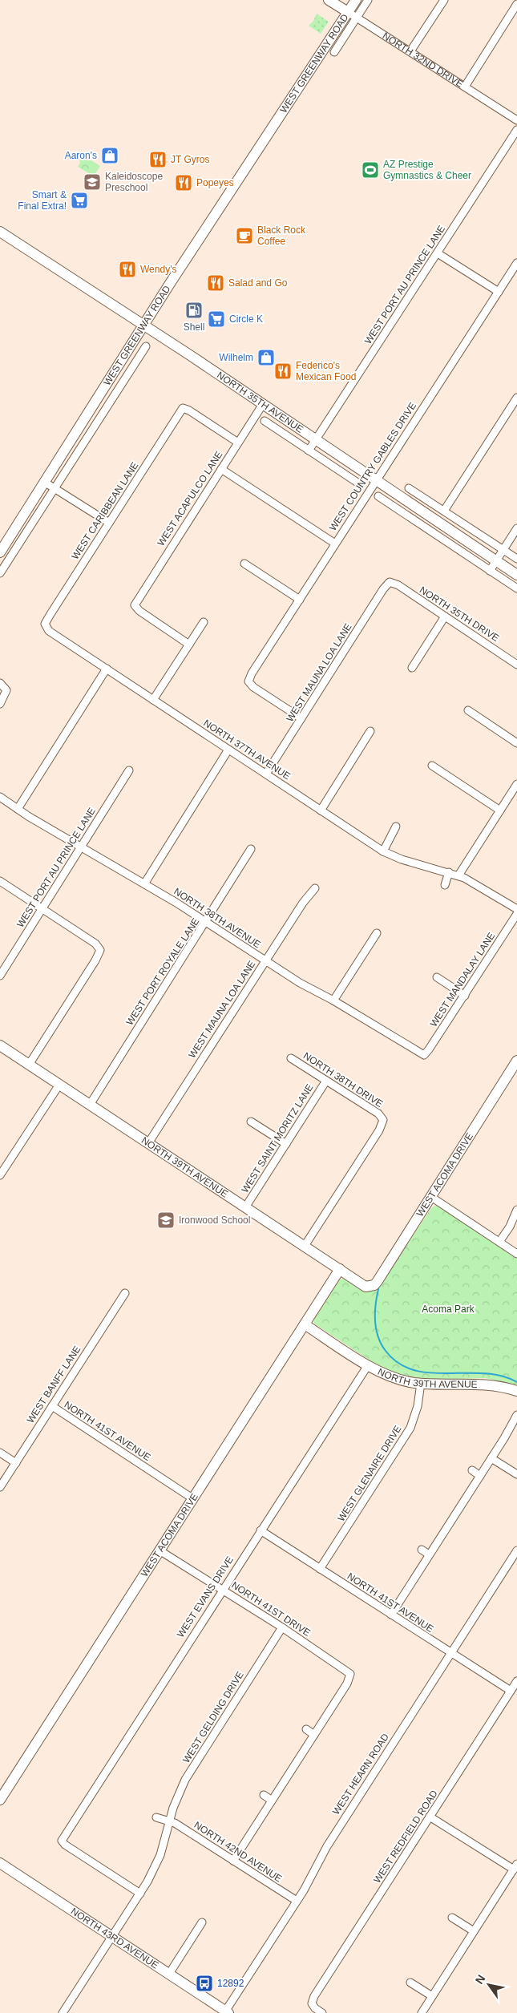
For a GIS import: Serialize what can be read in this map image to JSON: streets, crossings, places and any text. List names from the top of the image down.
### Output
{
  "streets": {
    "street": [
      "NORTH 32ND DRIVE",
      "WEST GREENWAY ROAD",
      "WEST PORT AU PRINCE LANE",
      "NORTH 35TH AVENUE",
      "WEST COUNTRY GABLES DRIVE",
      "WEST ACAPULCO LANE",
      "WEST CARIBBEAN LANE",
      "NORTH 35TH DRIVE",
      "WEST MAUNA LOA LANE",
      "NORTH 37TH AVENUE",
      "NORTH 38TH AVENUE",
      "WEST PORT ROYALE LANE",
      "WEST MANDALAY LANE",
      "NORTH 38TH DRIVE",
      "WEST SAINT MORITZ LANE",
      "NORTH 39TH AVENUE",
      "WEST ACOMA DRIVE",
      "WEST BANFF LANE",
      "NORTH 41ST AVENUE",
      "WEST GLENAIRE DRIVE",
      "WEST EVANS DRIVE",
      "NORTH 41ST DRIVE",
      "WEST GELDING DRIVE",
      "WEST HEARN ROAD",
      "WEST REDFIELD ROAD",
      "NORTH 42ND AVENUE",
      "NORTH 43RD AVENUE"
    ]
  },
  "crossings": [
    ["NORTH 32ND DRIVE", "WEST GREENWAY ROAD"],
    ["WEST GREENWAY ROAD", "NORTH 35TH AVENUE"],
    ["WEST PORT AU PRINCE LANE", "NORTH 35TH AVENUE"],
    ["WEST PORT AU PRINCE LANE", "NORTH 38TH AVENUE"],
    ["NORTH 35TH AVENUE", "WEST COUNTRY GABLES DRIVE"],
    ["NORTH 35TH AVENUE", "WEST ACAPULCO LANE"],
    ["WEST COUNTRY GABLES DRIVE", "WEST MAUNA LOA LANE"],
    ["WEST ACAPULCO LANE", "WEST CARIBBEAN LANE"],
    ["WEST CARIBBEAN LANE", "NORTH 37TH AVENUE"],
    ["NORTH 35TH DRIVE", "WEST MAUNA LOA LANE"],
    ["WEST MAUNA LOA LANE", "NORTH 37TH AVENUE"],
    ["WEST MAUNA LOA LANE", "NORTH 38TH AVENUE"],
    ["WEST MAUNA LOA LANE", "NORTH 39TH AVENUE"],
    ["NORTH 38TH AVENUE", "WEST PORT ROYALE LANE"],
    ["NORTH 38TH AVENUE", "WEST MANDALAY LANE"],
    ["WEST PORT ROYALE LANE", "NORTH 39TH AVENUE"],
    ["NORTH 38TH DRIVE", "WEST SAINT MORITZ LANE"],
    ["NORTH 38TH DRIVE", "NORTH 39TH AVENUE"],
    ["WEST SAINT MORITZ LANE", "NORTH 39TH AVENUE"],
    ["NORTH 39TH AVENUE", "WEST ACOMA DRIVE"],
    ["NORTH 39TH AVENUE", "WEST GLENAIRE DRIVE"],
    ["NORTH 39TH AVENUE", "WEST EVANS DRIVE"],
    ["WEST ACOMA DRIVE", "NORTH 41ST AVENUE"],
    ["WEST ACOMA DRIVE", "NORTH 41ST DRIVE"],
    ["WEST BANFF LANE", "NORTH 41ST AVENUE"],
    ["NORTH 41ST AVENUE", "WEST GLENAIRE DRIVE"],
    ["NORTH 41ST AVENUE", "WEST EVANS DRIVE"],
    ["NORTH 41ST AVENUE", "WEST HEARN ROAD"],
    ["NORTH 41ST AVENUE", "WEST REDFIELD ROAD"],
    ["WEST EVANS DRIVE", "NORTH 41ST DRIVE"],
    ["WEST EVANS DRIVE", "WEST GELDING DRIVE"],
    ["NORTH 41ST DRIVE", "WEST GELDING DRIVE"],
    ["WEST GELDING DRIVE", "NORTH 42ND AVENUE"],
    ["WEST GELDING DRIVE", "NORTH 43RD AVENUE"],
    ["WEST HEARN ROAD", "NORTH 42ND AVENUE"],
    ["WEST HEARN ROAD", "NORTH 43RD AVENUE"]
  ],
  "parks": ["Acoma Park"],
  "places": {
    "shop": ["Aaron's", "Wilhelm"],
    "restaurant": [
      "JT Gyros",
      "Popeyes",
      "Wendy's",
      "Salad and Go",
      "Federico's Mexican Food"
    ],
    "sports": ["AZ Prestige Gymnastics & Cheer"],
    "school or university": ["Kaleidoscope Preschool", "Ironwood School"],
    "supermarket": ["Smart & Final Extra!", "Circle K"],
    "cafe": ["Black Rock Coffee"],
    "fuel station": ["Shell"],
    "bus stop": ["12892"]
  },
  "north": "top left"
}
